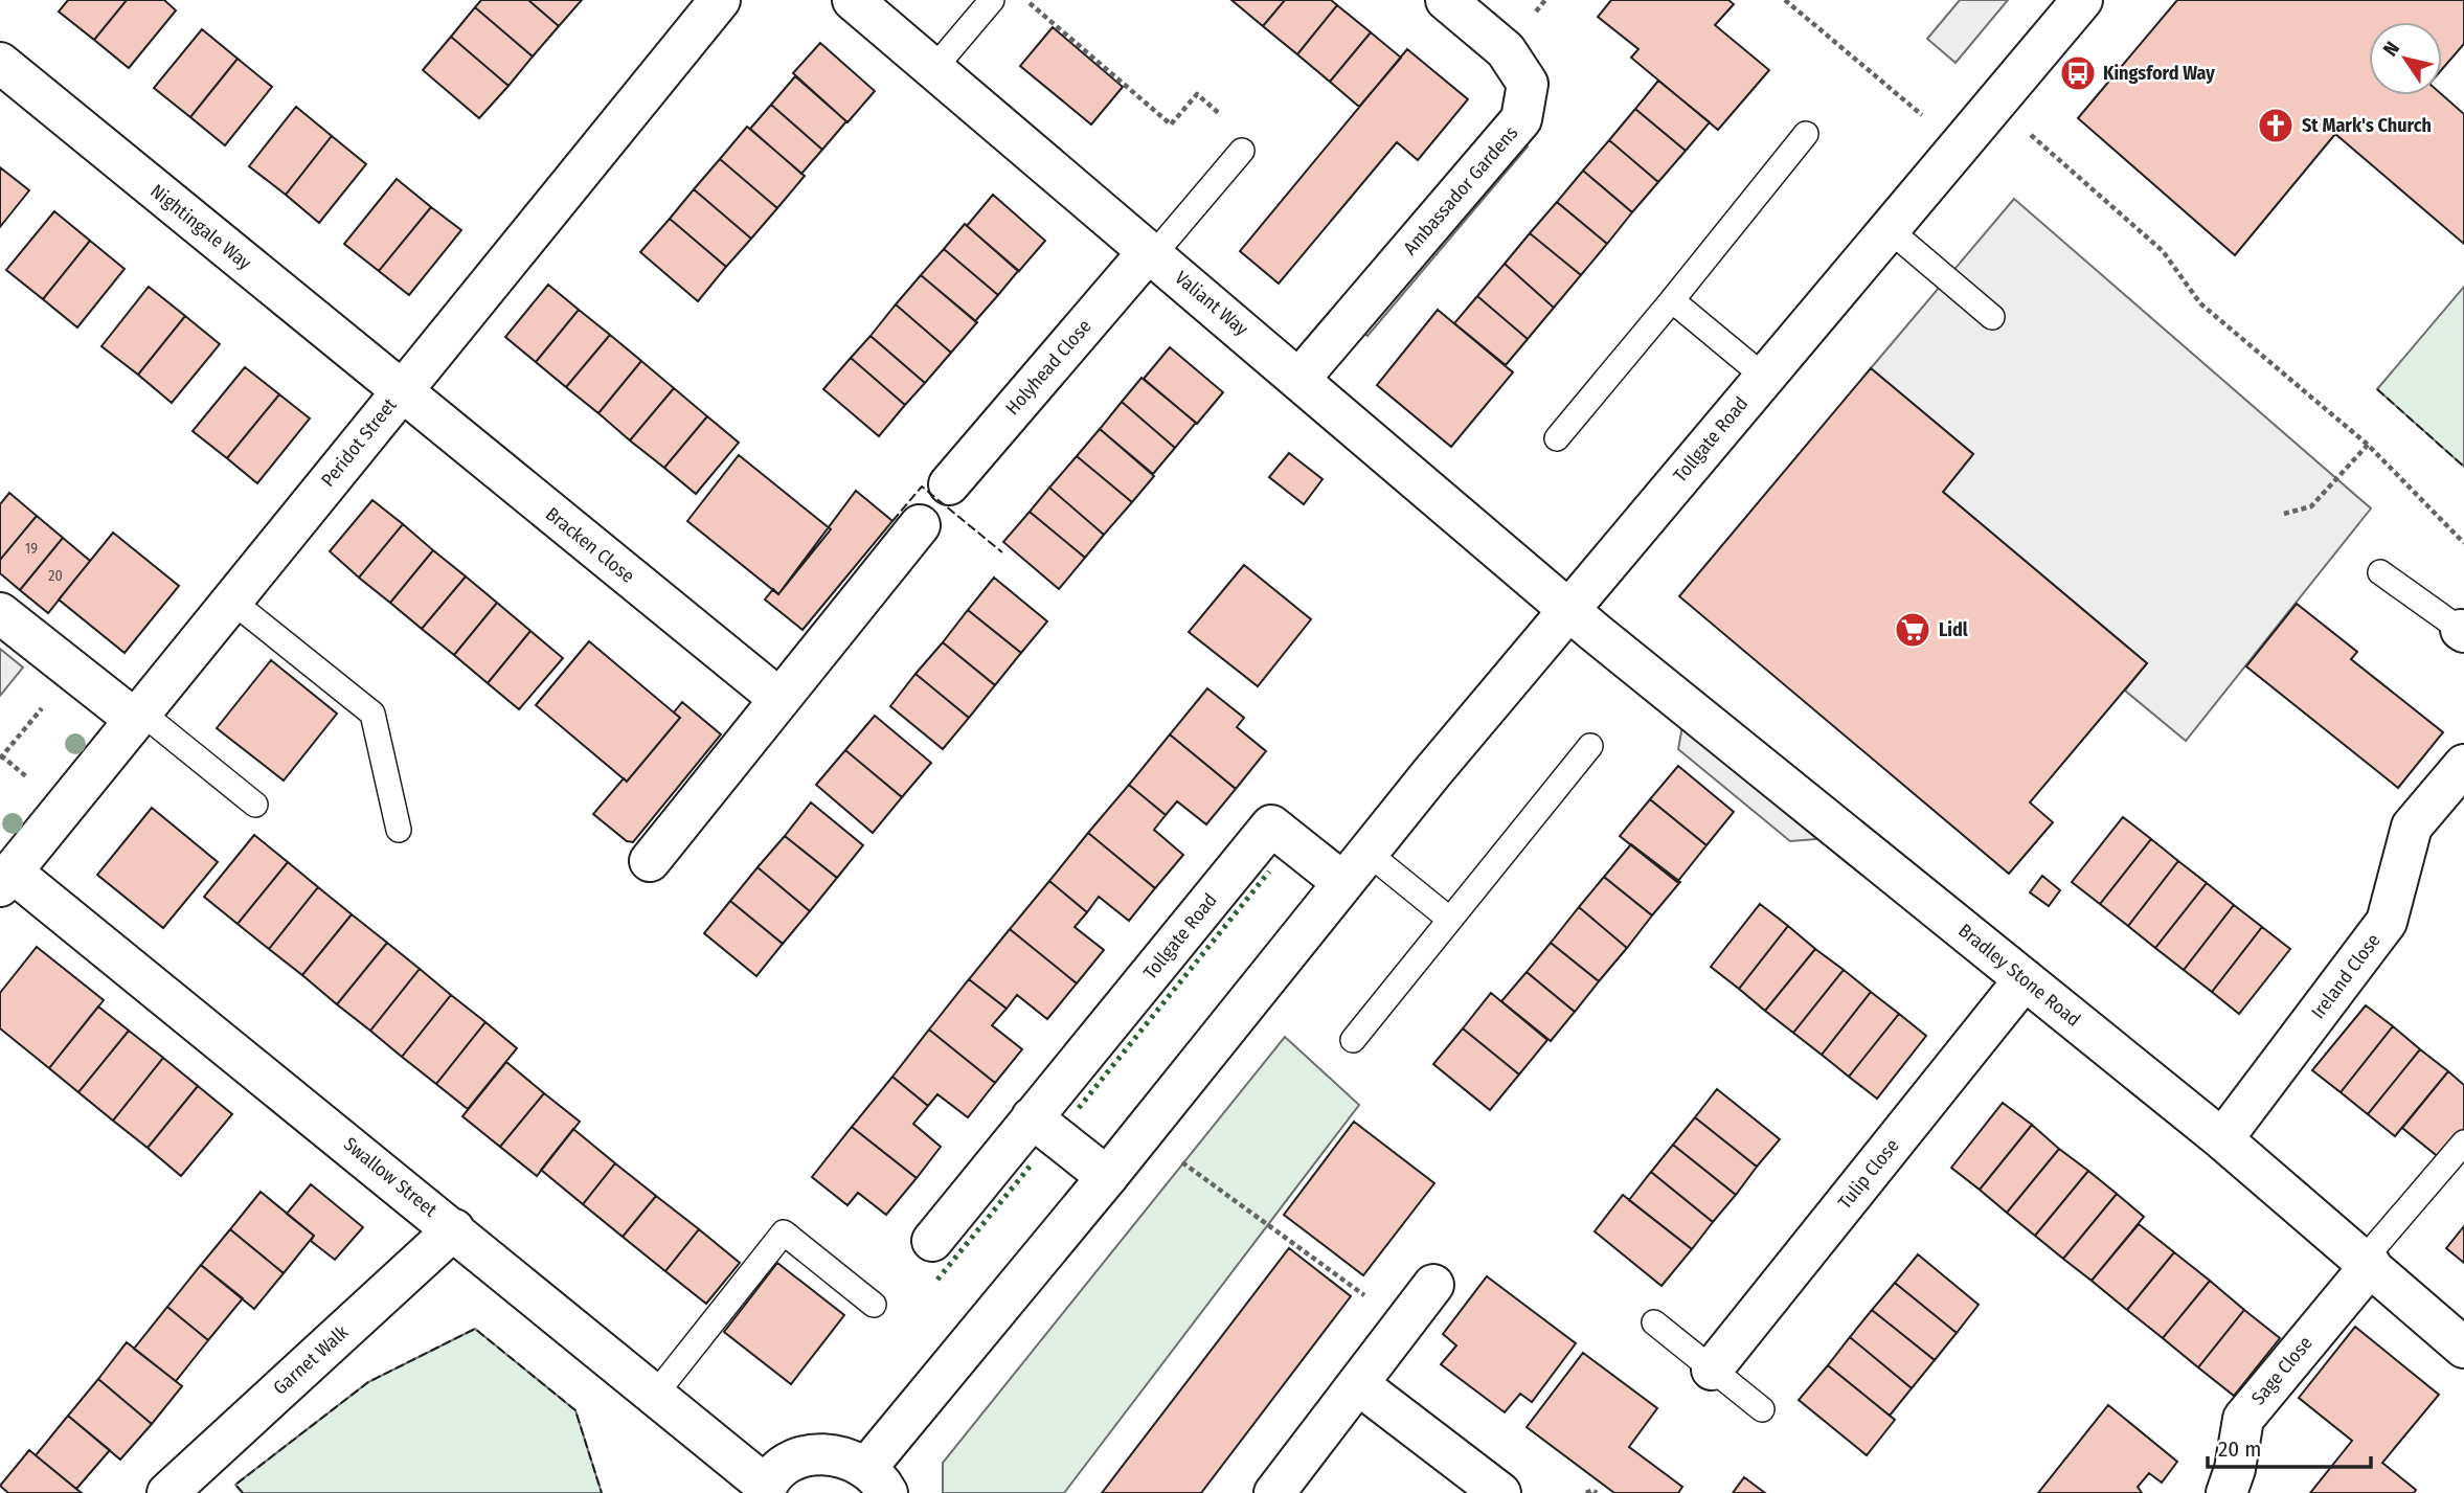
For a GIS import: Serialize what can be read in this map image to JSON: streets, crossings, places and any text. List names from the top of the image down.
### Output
{
  "streets": {
    "street": [
      "Ambassador Gardens",
      "Nightingale Way",
      "Valiant Way",
      "Holyhead Close",
      "Tollgate Road",
      "Peridot Street",
      "Bracken Close",
      "Bradley Stone Road",
      "Ireland Close",
      "Tulip Close",
      "Swallow Street",
      "Garnet Walk",
      "Sage Close"
    ]
  },
  "crossings": [
    ["Ambassador Gardens", "Valiant Way"],
    ["Nightingale Way", "Peridot Street"],
    ["Nightingale Way", "Bracken Close"],
    ["Valiant Way", "Holyhead Close"],
    ["Valiant Way", "Tollgate Road"],
    ["Valiant Way", "Bradley Stone Road"],
    ["Tollgate Road", "Bradley Stone Road"],
    ["Tollgate Road", "Swallow Street"],
    ["Peridot Street", "Bracken Close"],
    ["Peridot Street", "Swallow Street"],
    ["Bradley Stone Road", "Ireland Close"],
    ["Bradley Stone Road", "Tulip Close"],
    ["Bradley Stone Road", "Sage Close"],
    ["Swallow Street", "Garnet Walk"]
  ],
  "places": {
    "bus stop": ["Kingsford Way"],
    "church": ["St Mark's Church"],
    "supermarket": ["Lidl"]
  },
  "house_numbers": ["19", "20"],
  "scale_bar": "20 m",
  "north": "top left"
}
